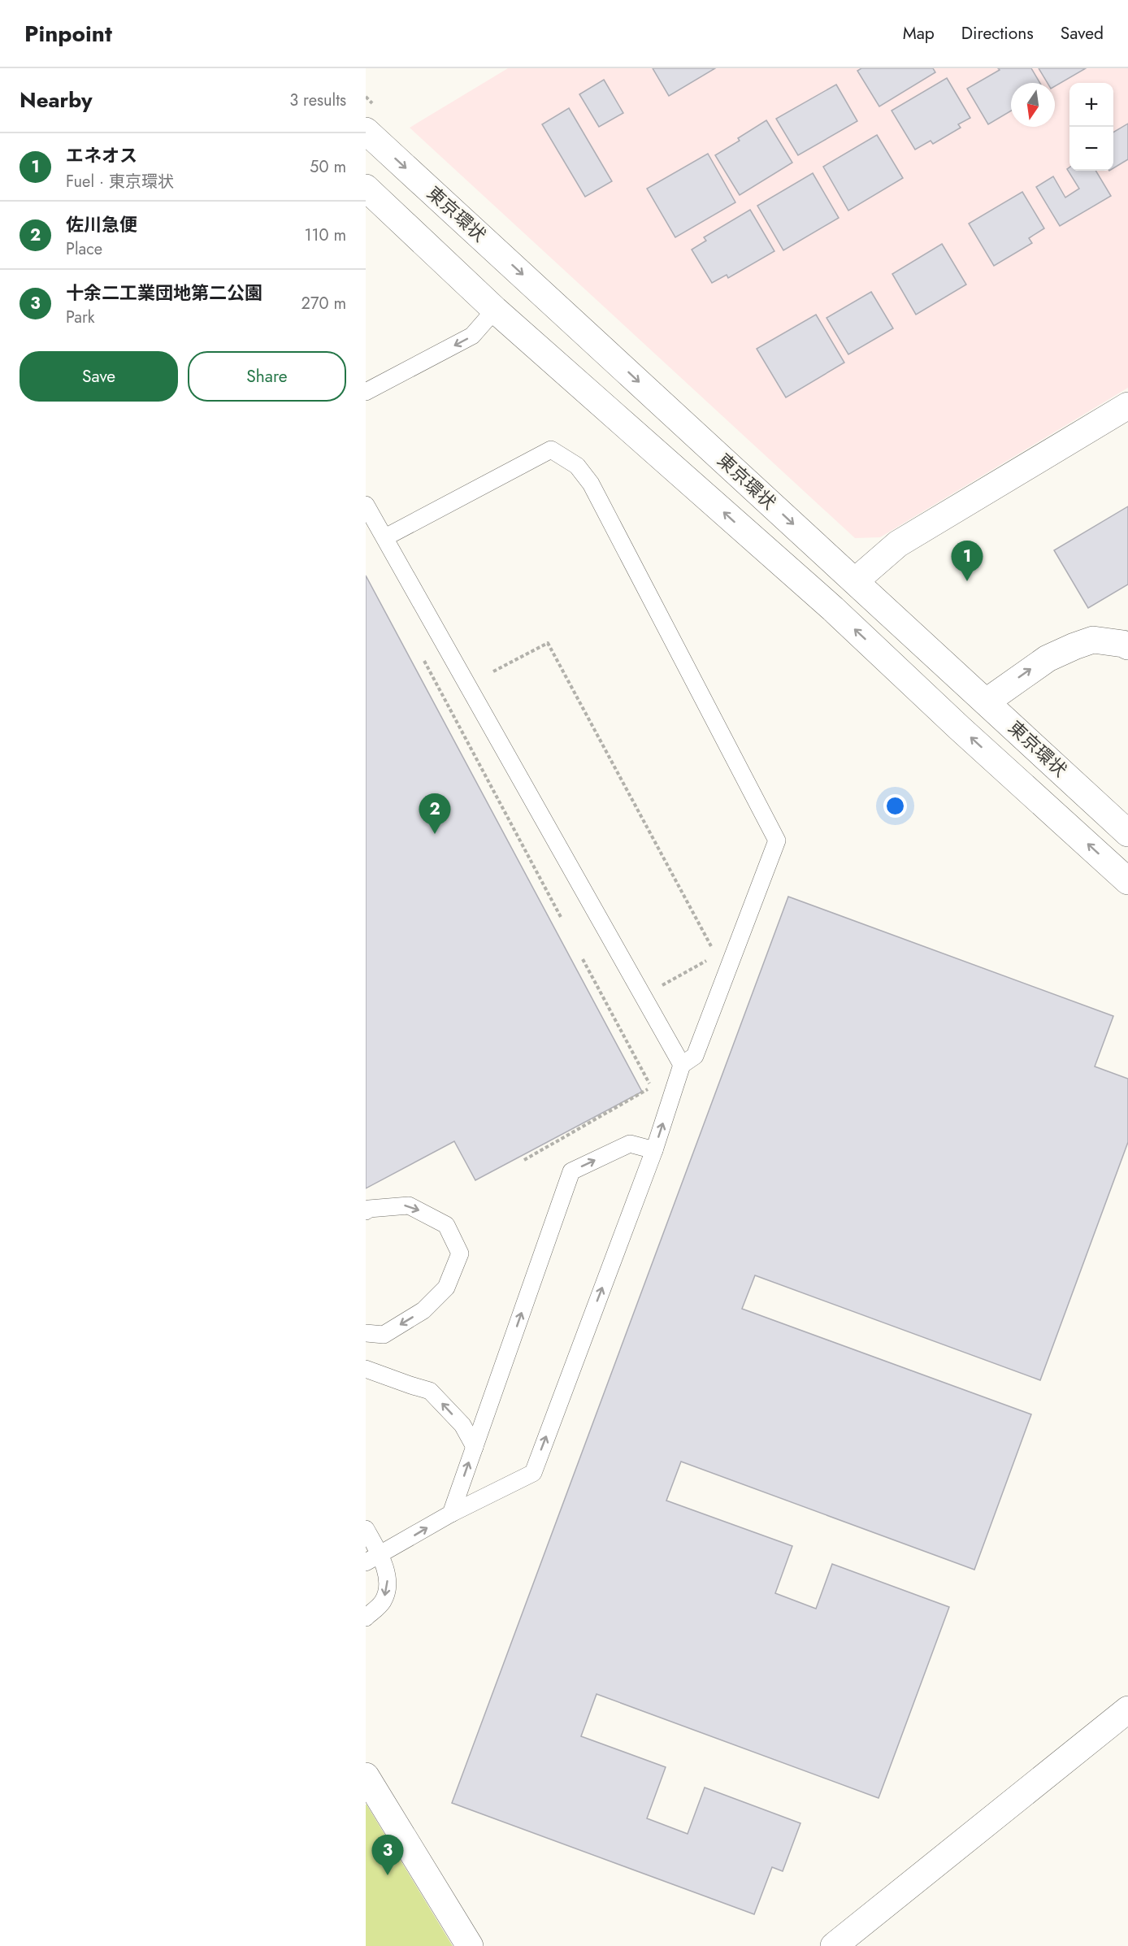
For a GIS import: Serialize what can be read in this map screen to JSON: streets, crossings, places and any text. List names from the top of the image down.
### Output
{
  "streets": {
    "main road": ["東京環状"]
  },
  "north": "bottom",
  "page": {
    "header": "Pinpoint",
    "nav": ["Map", "Directions", "Saved"],
    "heading": ["Nearby", "3 results"],
    "map_buttons": ["+", "−"],
    "list": [
      {
        "mark": "1",
        "name": "エネオス",
        "note": "Fuel · 東京環状",
        "value": "50 m"
      },
      {
        "mark": "2",
        "name": "佐川急便",
        "note": "Place",
        "value": "110 m"
      },
      {
        "mark": "3",
        "name": "十余二工業団地第二公園",
        "note": "Park",
        "value": "270 m"
      }
    ],
    "buttons": ["Save", "Share"],
    "pins": ["1", "2", "3"]
  }
}
